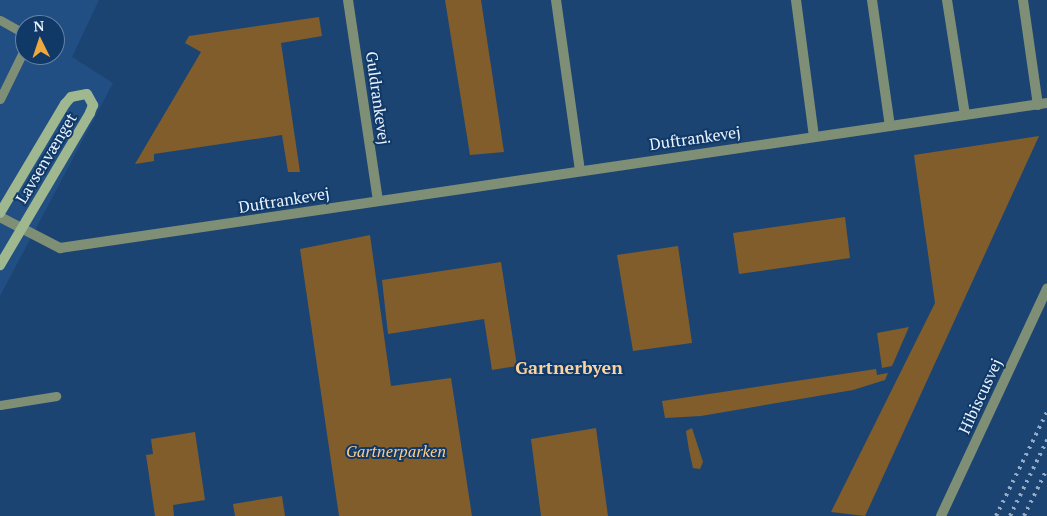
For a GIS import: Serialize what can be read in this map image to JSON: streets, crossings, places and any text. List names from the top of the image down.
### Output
{
  "streets": {
    "street": [
      "Guldrankevej",
      "Duftrankevej",
      "Lavsenvænget",
      "Hibiscusvej"
    ]
  },
  "crossings": [
    ["Guldrankevej", "Duftrankevej"],
    ["Duftrankevej", "Lavsenvænget"]
  ],
  "districts": ["Gartnerbyen"],
  "parks": ["Gartnerparken"],
  "north": "top"
}
